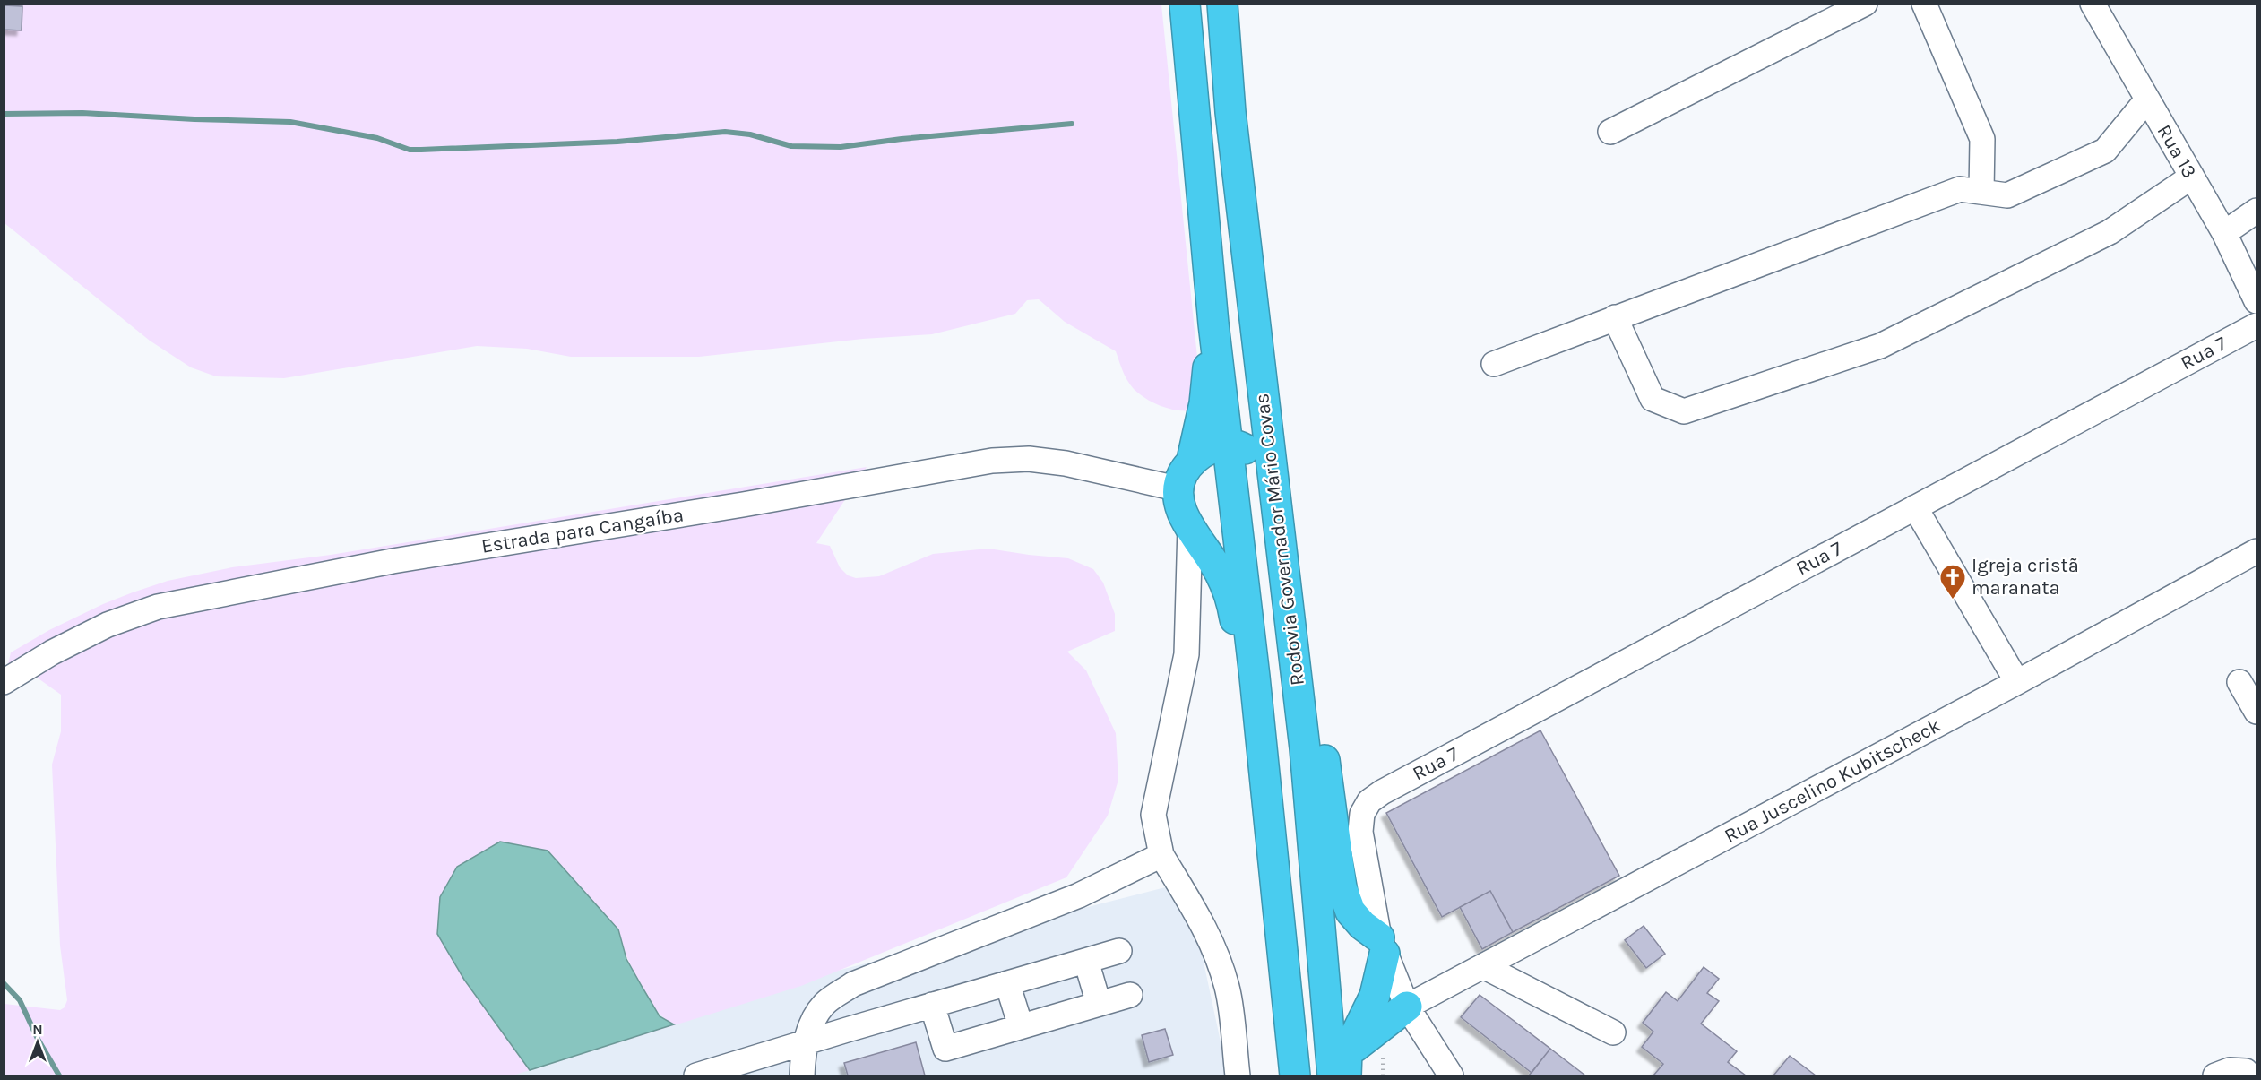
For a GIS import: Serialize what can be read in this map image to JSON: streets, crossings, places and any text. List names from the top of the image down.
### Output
{
  "streets": {
    "highway": ["Rodovia Governador Mário Covas"],
    "street": [
      "Rua 13",
      "Rua 7",
      "Estrada para Cangaíba",
      "Rua Juscelino Kubitscheck"
    ]
  },
  "crossings": [
    ["Rua 7", "Rua Juscelino Kubitscheck"]
  ],
  "places": {
    "church": ["Igreja cristã maranata"]
  },
  "north": "top"
}
